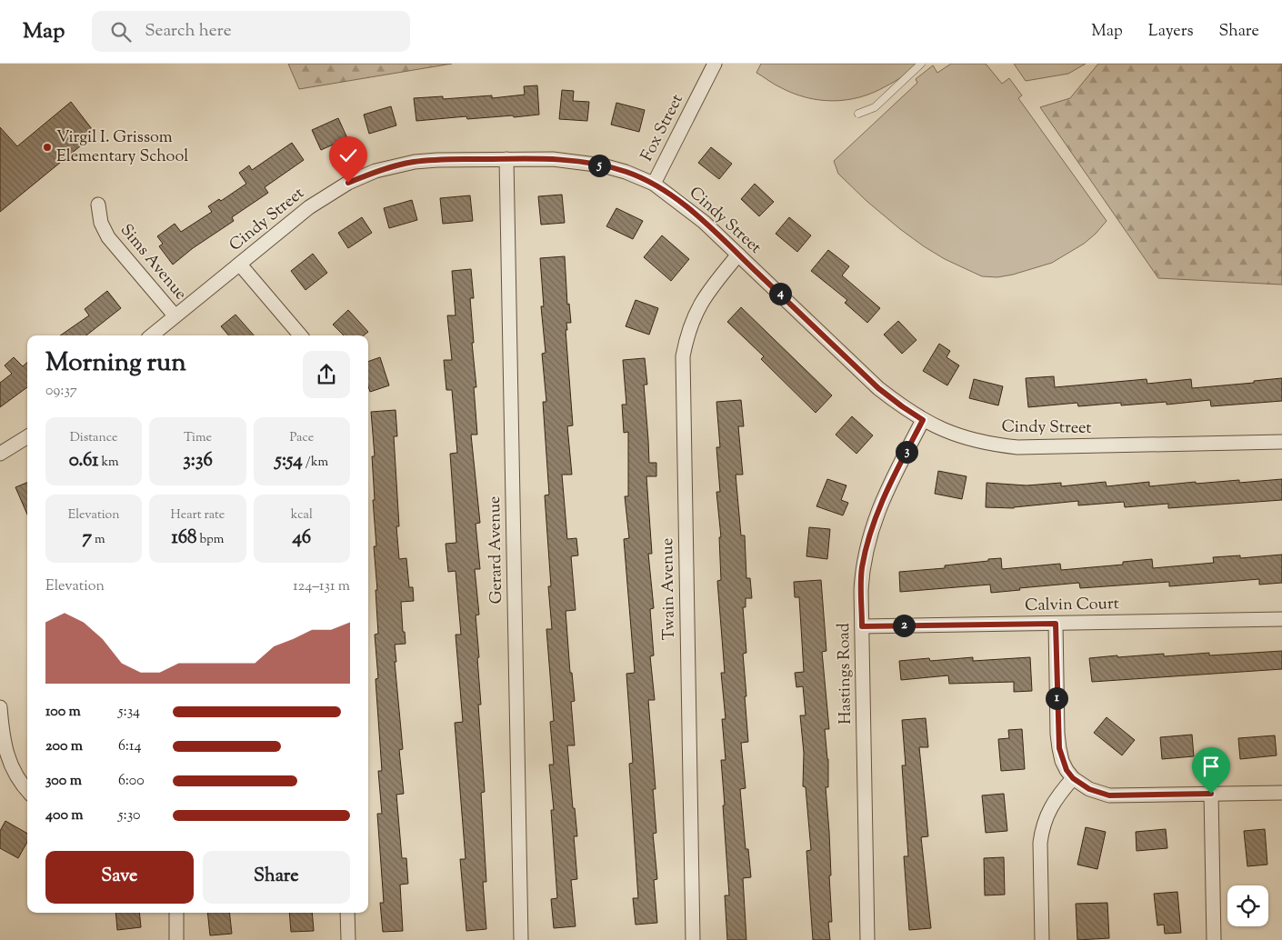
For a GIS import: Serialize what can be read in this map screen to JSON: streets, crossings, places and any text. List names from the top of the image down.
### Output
{
  "streets": {
    "street": [
      "Fox Street",
      "Cindy Street",
      "Sims Avenue",
      "Gerard Avenue",
      "Twain Avenue",
      "Calvin Court",
      "Hastings Road"
    ]
  },
  "crossings": [
    ["Fox Street", "Cindy Street"],
    ["Cindy Street", "Sims Avenue"],
    ["Cindy Street", "Gerard Avenue"],
    ["Cindy Street", "Twain Avenue"],
    ["Cindy Street", "Hastings Road"],
    ["Calvin Court", "Hastings Road"]
  ],
  "places": ["Virgil I. Grissom Elementary School"],
  "page": {
    "header": "Map",
    "search": "Search here",
    "nav": ["Map", "Layers", "Share"],
    "pins": [
      "5",
      "4",
      "3",
      "2",
      "1"
    ],
    "heading": ["Morning run", "09:37"],
    "stats": [
      ["Distance", "0.61 km"],
      ["Time", "3:36"],
      ["Pace", "5:54 /km"],
      ["Elevation", "7 m"],
      ["Heart rate", "168 bpm"],
      ["kcal", "46"]
    ],
    "chart": ["Elevation", "124–131 m"],
    "list": [
      {
        "name": "100 m",
        "note": "5:34"
      },
      {
        "name": "200 m",
        "note": "6:14"
      },
      {
        "name": "300 m",
        "note": "6:00"
      },
      {
        "name": "400 m",
        "note": "5:30"
      }
    ],
    "buttons": ["Save", "Share"]
  }
}
